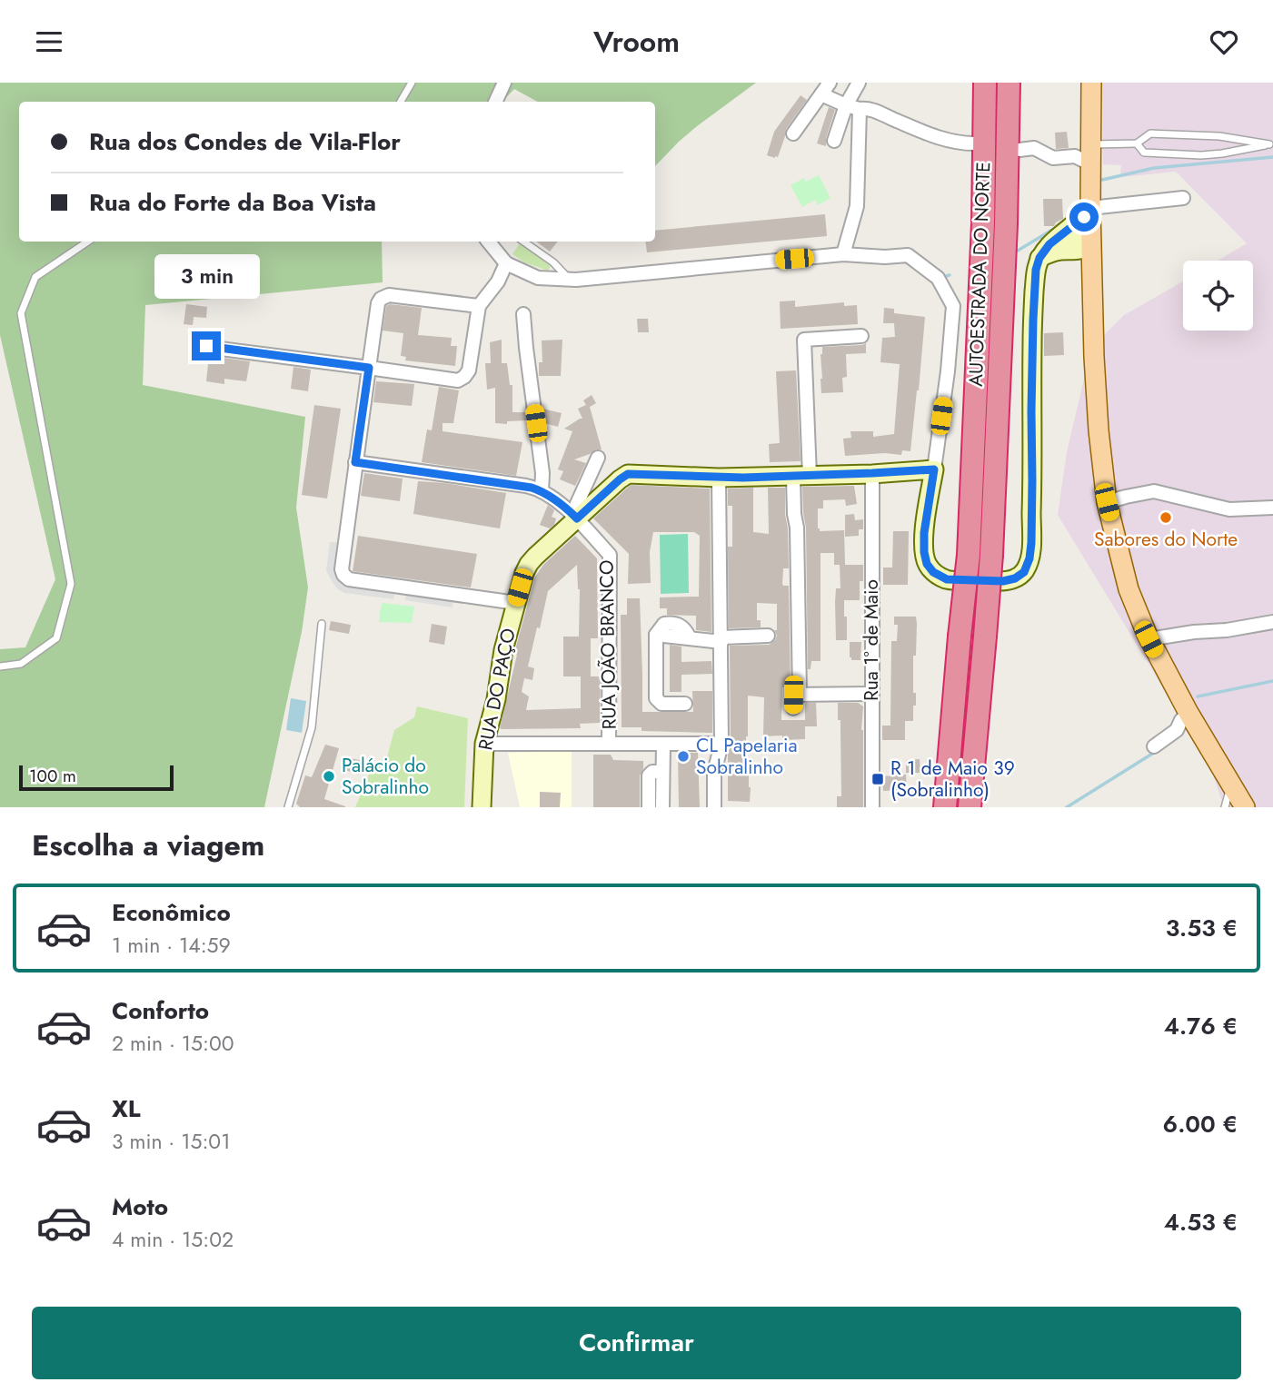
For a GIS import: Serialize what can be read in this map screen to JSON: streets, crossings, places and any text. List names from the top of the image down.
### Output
{
  "streets": {
    "highway": ["AUTOESTRADA DO NORTE"],
    "street": ["Rua 1º de Maio", "RUA JOÃO BRANCO", "RUA DO PAÇO"]
  },
  "crossings": [
    ["Rua 1º de Maio", "RUA DO PAÇO"],
    ["RUA JOÃO BRANCO", "RUA DO PAÇO"]
  ],
  "places": {
    "other": ["Sabores do Norte", "CL Papelaria Sobralinho", "Palácio do Sobralinho"],
    "transit": ["R 1 de Maio 39 (Sobralinho)"]
  },
  "scale_bar": "100 m",
  "page": {
    "header": "Vroom",
    "banner": ["Rua dos Condes de Vila-Flor", "Rua do Forte da Boa Vista"],
    "bubble": "3 min",
    "scale": "100 m",
    "heading": "Escolha a viagem",
    "list": [
      {
        "name": "Econômico",
        "note": "1 min · 14:59",
        "value": "3.53 €"
      },
      {
        "name": "Conforto",
        "note": "2 min · 15:00",
        "value": "4.76 €"
      },
      {
        "name": "XL",
        "note": "3 min · 15:01",
        "value": "6.00 €"
      },
      {
        "name": "Moto",
        "note": "4 min · 15:02",
        "value": "4.53 €"
      }
    ],
    "buttons": "Confirmar"
  }
}
